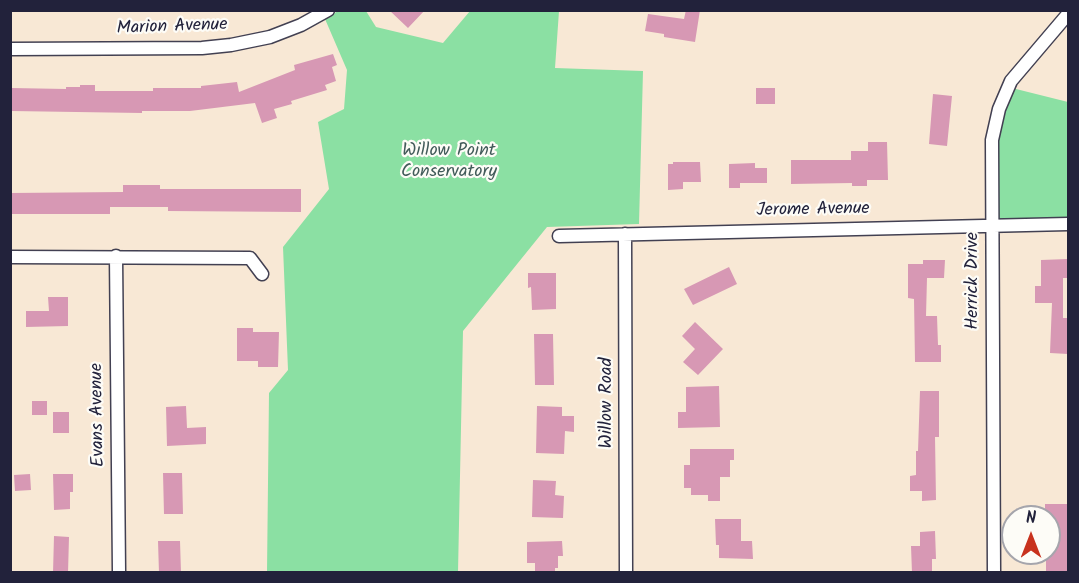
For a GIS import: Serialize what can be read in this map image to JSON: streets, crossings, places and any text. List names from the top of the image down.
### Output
{
  "streets": {
    "street": [
      "Marion Avenue",
      "Jerome Avenue",
      "Herrick Drive",
      "Willow Road",
      "Evans Avenue"
    ]
  },
  "crossings": [
    ["Jerome Avenue", "Herrick Drive"],
    ["Jerome Avenue", "Willow Road"]
  ],
  "parks": ["Willow Point Conservatory"],
  "north": "top"
}
